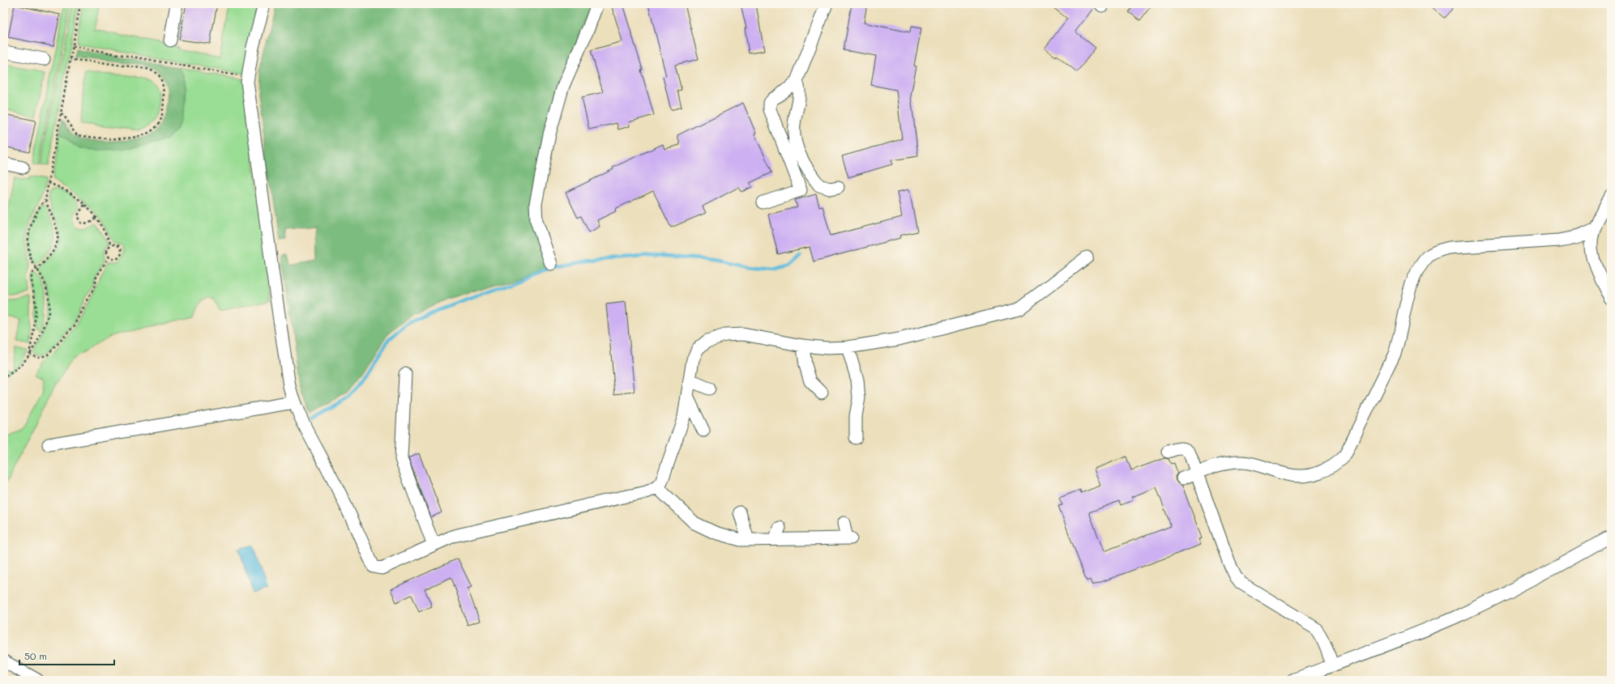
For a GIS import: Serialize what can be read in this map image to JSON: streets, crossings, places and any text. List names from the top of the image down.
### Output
{
  "scale_bar": "50 m"
}
